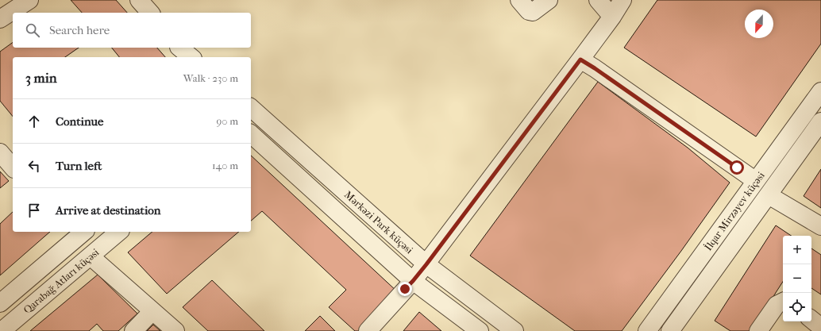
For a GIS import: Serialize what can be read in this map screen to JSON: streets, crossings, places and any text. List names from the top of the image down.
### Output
{
  "streets": {
    "street": ["İlqar Mirzəyev küçəsi", "Mərkəzi Park küçəsi", "Qarabağ Atları küçəsi"]
  },
  "north": "bottom",
  "page": {
    "search": "Search here",
    "heading": ["3 min", "Walk · 230 m"],
    "list": [
      ["Continue", "90 m"],
      ["Turn left", "140 m"],
      "Arrive at destination"
    ],
    "map_buttons": ["+", "−"]
  }
}
